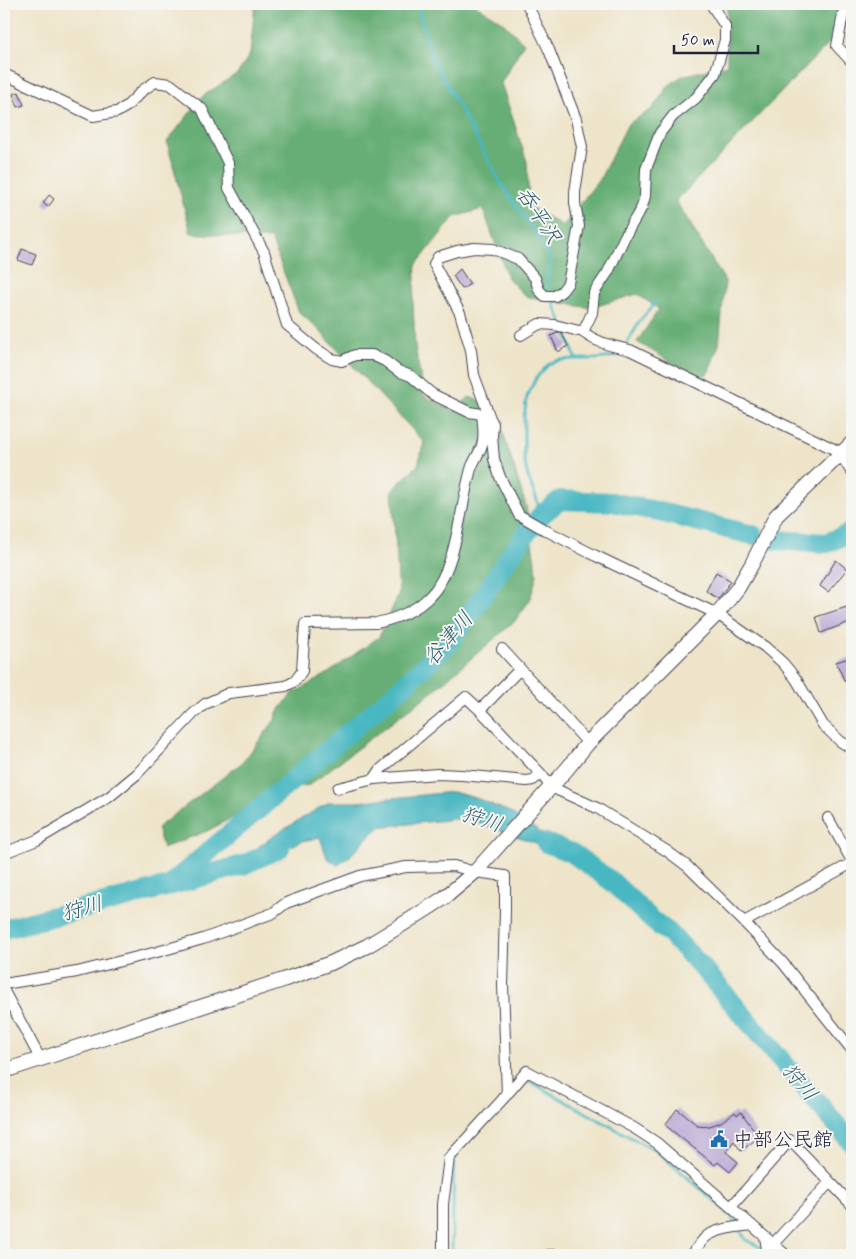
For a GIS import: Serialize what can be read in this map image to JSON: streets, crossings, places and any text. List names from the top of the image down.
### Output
{
  "water": ["呑平沢", "谷津川", "狩川"],
  "places": {
    "public building": ["中部公民館"]
  },
  "scale_bar": "50 m"
}
